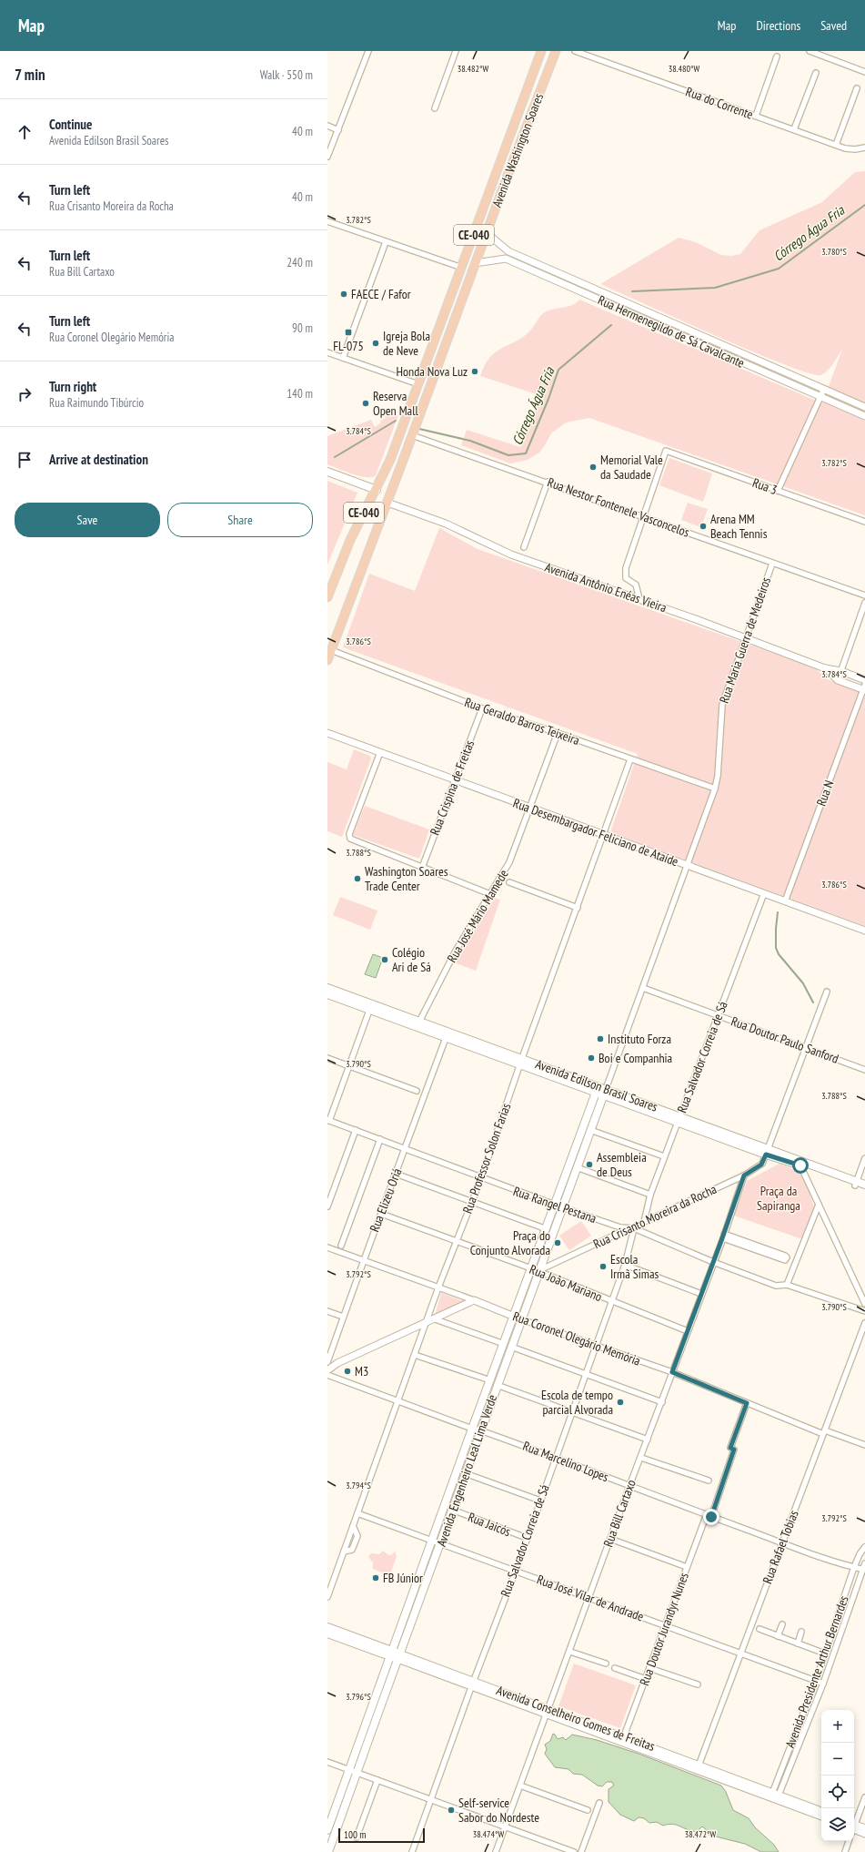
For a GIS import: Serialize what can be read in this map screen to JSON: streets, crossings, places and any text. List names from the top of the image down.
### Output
{
  "streets": {
    "highway": ["Avenida Washington Soares", "CE-040"],
    "main road": ["Avenida Edilson Brasil Soares", "Avenida Engenheiro Leal Lima Verde", "Avenida Conselheiro Gomes de Freitas"],
    "street": [
      "Rua do Corrente",
      "Rua Hermenegildo de Sá Cavalcante",
      "Rua 3",
      "Rua Nestor Fontenele Vasconcelos",
      "Avenida Antônio Enéas Vieira",
      "Rua Maria Guerra de Medeiros",
      "Rua Geraldo Barros Teixeira",
      "Rua Crispina de Freitas",
      "Rua N",
      "Rua Desembargador Feliciano de Ataíde",
      "Rua José Mário Mamede",
      "Rua Doutor Paulo Sanford",
      "Rua Salvador Correia de Sá",
      "Rua Professor Solon Farias",
      "Rua Elizeu Oriá",
      "Rua Rangel Pestana",
      "Rua Crisanto Moreira da Rocha",
      "Rua João Mariano",
      "Rua Coronel Olegário Memória",
      "Rua Marcelino Lopes",
      "Rua Bill Cartaxo",
      "Rua Jaicós",
      "Rua Rafael Tobias",
      "Rua José Vilar de Andrade",
      "Rua Doutor Jurandyr Nunes",
      "Avenida Presidente Arthur Bernardes"
    ]
  },
  "crossings": [
    ["Avenida Washington Soares", "Rua Hermenegildo de Sá Cavalcante"],
    ["Avenida Washington Soares", "Rua Nestor Fontenele Vasconcelos"],
    ["Avenida Washington Soares", "Avenida Antônio Enéas Vieira"],
    ["Avenida Washington Soares", "Rua Geraldo Barros Teixeira"],
    ["Rua 3", "Rua Nestor Fontenele Vasconcelos"],
    ["Rua Nestor Fontenele Vasconcelos", "Rua Maria Guerra de Medeiros"],
    ["Avenida Antônio Enéas Vieira", "Rua Maria Guerra de Medeiros"],
    ["Avenida Antônio Enéas Vieira", "Rua N"],
    ["Rua Maria Guerra de Medeiros", "Rua Geraldo Barros Teixeira"],
    ["Rua Maria Guerra de Medeiros", "Rua Desembargador Feliciano de Ataíde"],
    ["Rua Maria Guerra de Medeiros", "Avenida Engenheiro Leal Lima Verde"],
    ["Rua Geraldo Barros Teixeira", "Rua Crispina de Freitas"],
    ["Rua Geraldo Barros Teixeira", "Rua José Mário Mamede"],
    ["Rua Geraldo Barros Teixeira", "Rua Professor Solon Farias"],
    ["Rua Crispina de Freitas", "Rua Desembargador Feliciano de Ataíde"],
    ["Rua N", "Rua Desembargador Feliciano de Ataíde"],
    ["Rua Desembargador Feliciano de Ataíde", "Rua José Mário Mamede"],
    ["Rua Desembargador Feliciano de Ataíde", "Rua Salvador Correia de Sá"],
    ["Rua Desembargador Feliciano de Ataíde", "Rua Professor Solon Farias"],
    ["Rua Desembargador Feliciano de Ataíde", "Avenida Engenheiro Leal Lima Verde"],
    ["Rua José Mário Mamede", "Avenida Edilson Brasil Soares"],
    ["Rua Doutor Paulo Sanford", "Rua Salvador Correia de Sá"],
    ["Rua Doutor Paulo Sanford", "Rua Crisanto Moreira da Rocha"],
    ["Rua Doutor Paulo Sanford", "Avenida Engenheiro Leal Lima Verde"],
    ["Rua Salvador Correia de Sá", "Avenida Edilson Brasil Soares"],
    ["Rua Salvador Correia de Sá", "Rua Rangel Pestana"],
    ["Rua Salvador Correia de Sá", "Rua Crisanto Moreira da Rocha"],
    ["Rua Salvador Correia de Sá", "Rua João Mariano"],
    ["Rua Salvador Correia de Sá", "Rua Coronel Olegário Memória"],
    ["Rua Salvador Correia de Sá", "Rua Marcelino Lopes"],
    ["Rua Salvador Correia de Sá", "Rua Jaicós"],
    ["Rua Salvador Correia de Sá", "Rua José Vilar de Andrade"],
    ["Rua Salvador Correia de Sá", "Avenida Conselheiro Gomes de Freitas"],
    ["Avenida Edilson Brasil Soares", "Rua Professor Solon Farias"],
    ["Avenida Edilson Brasil Soares", "Rua Elizeu Oriá"],
    ["Avenida Edilson Brasil Soares", "Rua Crisanto Moreira da Rocha"],
    ["Avenida Edilson Brasil Soares", "Avenida Engenheiro Leal Lima Verde"],
    ["Rua Professor Solon Farias", "Rua Rangel Pestana"],
    ["Rua Professor Solon Farias", "Rua João Mariano"],
    ["Rua Professor Solon Farias", "Rua Coronel Olegário Memória"],
    ["Rua Professor Solon Farias", "Rua Marcelino Lopes"],
    ["Rua Professor Solon Farias", "Rua José Vilar de Andrade"],
    ["Rua Elizeu Oriá", "Rua Rangel Pestana"],
    ["Rua Elizeu Oriá", "Rua João Mariano"],
    ["Rua Elizeu Oriá", "Rua Coronel Olegário Memória"],
    ["Rua Rangel Pestana", "Rua Crisanto Moreira da Rocha"],
    ["Rua Rangel Pestana", "Avenida Engenheiro Leal Lima Verde"],
    ["Rua Rangel Pestana", "Rua Bill Cartaxo"],
    ["Rua Crisanto Moreira da Rocha", "Rua João Mariano"],
    ["Rua Crisanto Moreira da Rocha", "Avenida Engenheiro Leal Lima Verde"],
    ["Rua Crisanto Moreira da Rocha", "Rua Bill Cartaxo"],
    ["Rua João Mariano", "Avenida Engenheiro Leal Lima Verde"],
    ["Rua João Mariano", "Rua Bill Cartaxo"],
    ["Rua Coronel Olegário Memória", "Avenida Engenheiro Leal Lima Verde"],
    ["Rua Coronel Olegário Memória", "Rua Bill Cartaxo"],
    ["Rua Coronel Olegário Memória", "Rua Rafael Tobias"],
    ["Rua Coronel Olegário Memória", "Rua Doutor Jurandyr Nunes"],
    ["Rua Marcelino Lopes", "Avenida Engenheiro Leal Lima Verde"],
    ["Rua Marcelino Lopes", "Rua Bill Cartaxo"],
    ["Rua Marcelino Lopes", "Rua Rafael Tobias"],
    ["Rua Marcelino Lopes", "Rua Doutor Jurandyr Nunes"],
    ["Rua Marcelino Lopes", "Avenida Presidente Arthur Bernardes"],
    ["Avenida Engenheiro Leal Lima Verde", "Rua Jaicós"],
    ["Avenida Engenheiro Leal Lima Verde", "Rua José Vilar de Andrade"],
    ["Avenida Engenheiro Leal Lima Verde", "Avenida Conselheiro Gomes de Freitas"],
    ["Rua Bill Cartaxo", "Rua José Vilar de Andrade"],
    ["Rua Bill Cartaxo", "Avenida Conselheiro Gomes de Freitas"],
    ["Rua Rafael Tobias", "Rua José Vilar de Andrade"],
    ["Rua Rafael Tobias", "Avenida Conselheiro Gomes de Freitas"],
    ["Rua José Vilar de Andrade", "Rua Doutor Jurandyr Nunes"],
    ["Rua José Vilar de Andrade", "Avenida Presidente Arthur Bernardes"],
    ["Rua Doutor Jurandyr Nunes", "Avenida Conselheiro Gomes de Freitas"],
    ["Avenida Presidente Arthur Bernardes", "Avenida Conselheiro Gomes de Freitas"]
  ],
  "water": ["Córrego Água Fria"],
  "parks": ["Praça da Sapiranga"],
  "places": {
    "other": [
      "FAECE / Fafor",
      "Igreja Bola de Neve",
      "Honda Nova Luz",
      "Reserva Open Mall",
      "Memorial Vale da Saudade",
      "Arena MM Beach Tennis",
      "Washington Soares Trade Center",
      "Colégio Ari de Sá",
      "Instituto Forza",
      "Boi e Companhia",
      "Assembleia de Deus",
      "Praça do Conjunto Alvorada",
      "Escola Irmã Simas",
      "M3",
      "Escola de tempo parcial Alvorada",
      "FB Júnior",
      "Self-service Sabor do Nordeste"
    ],
    "transit": ["FL-075"]
  },
  "scale_bar": "100 m",
  "page": {
    "header": "Map",
    "nav": ["Map", "Directions", "Saved"],
    "heading": ["7 min", "Walk · 550 m"],
    "list": [
      ["Continue", "Avenida Edilson Brasil Soares", "40 m"],
      ["Turn left", "Rua Crisanto Moreira da Rocha", "40 m"],
      ["Turn left", "Rua Bill Cartaxo", "240 m"],
      ["Turn left", "Rua Coronel Olegário Memória", "90 m"],
      ["Turn right", "Rua Raimundo Tibúrcio", "140 m"],
      "Arrive at destination"
    ],
    "buttons": ["Save", "Share"],
    "map_buttons": ["+", "−"],
    "scale": "100 m"
  },
  "coordinates": [
    "38.482°W",
    "38.480°W",
    "3.782°S",
    "3.780°S",
    "3.784°S",
    "3.786°S",
    "3.788°S",
    "3.790°S",
    "3.792°S",
    "3.794°S",
    "3.796°S",
    "38.474°W",
    "38.472°W"
  ]
}
